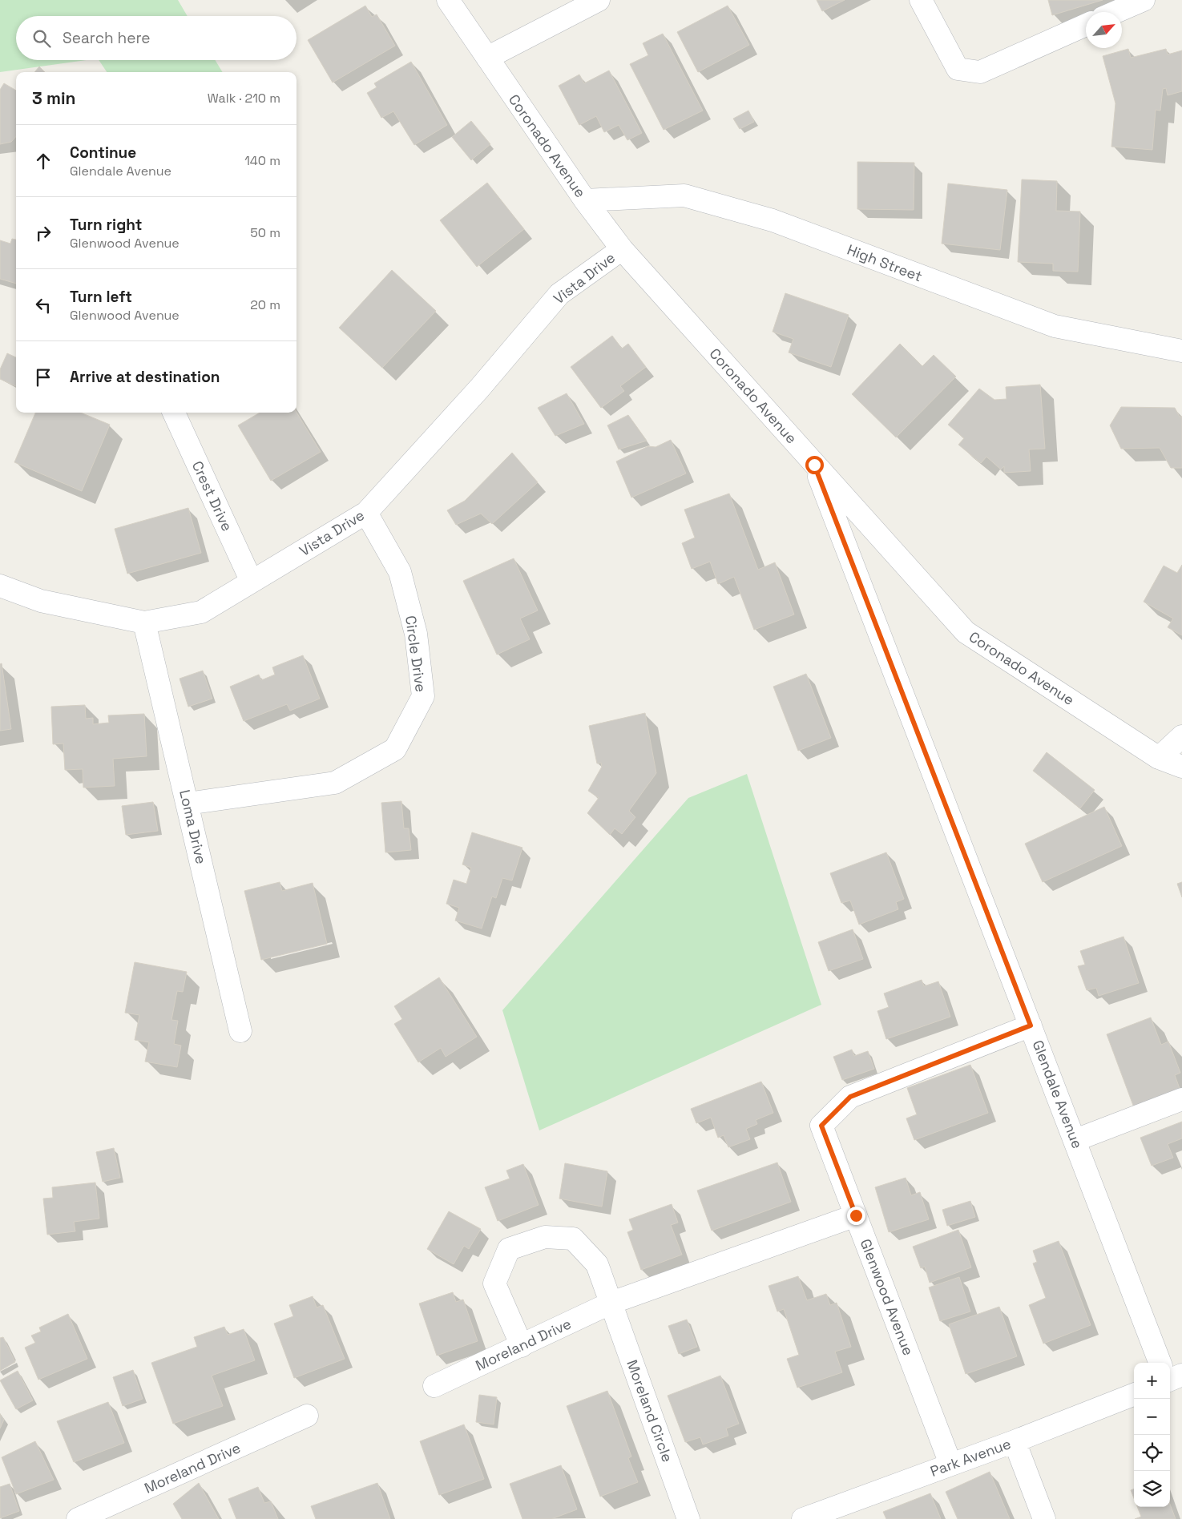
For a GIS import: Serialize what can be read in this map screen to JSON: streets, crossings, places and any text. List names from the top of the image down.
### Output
{
  "streets": {
    "street": [
      "Coronado Avenue",
      "High Street",
      "Vista Drive",
      "Crest Drive",
      "Circle Drive",
      "Loma Drive",
      "Glendale Avenue",
      "Glenwood Avenue",
      "Moreland Drive",
      "Moreland Circle",
      "Park Avenue"
    ]
  },
  "crossings": [
    ["Coronado Avenue", "High Street"],
    ["Coronado Avenue", "Vista Drive"],
    ["Coronado Avenue", "Glendale Avenue"],
    ["Vista Drive", "Crest Drive"],
    ["Vista Drive", "Circle Drive"],
    ["Vista Drive", "Loma Drive"],
    ["Circle Drive", "Loma Drive"],
    ["Glendale Avenue", "Glenwood Avenue"],
    ["Glenwood Avenue", "Moreland Drive"],
    ["Glenwood Avenue", "Park Avenue"],
    ["Moreland Drive", "Moreland Circle"]
  ],
  "north": "top right",
  "page": {
    "search": "Search here",
    "heading": ["3 min", "Walk · 210 m"],
    "list": [
      ["Continue", "Glendale Avenue", "140 m"],
      ["Turn right", "Glenwood Avenue", "50 m"],
      ["Turn left", "Glenwood Avenue", "20 m"],
      "Arrive at destination"
    ],
    "map_buttons": ["+", "−"]
  }
}
